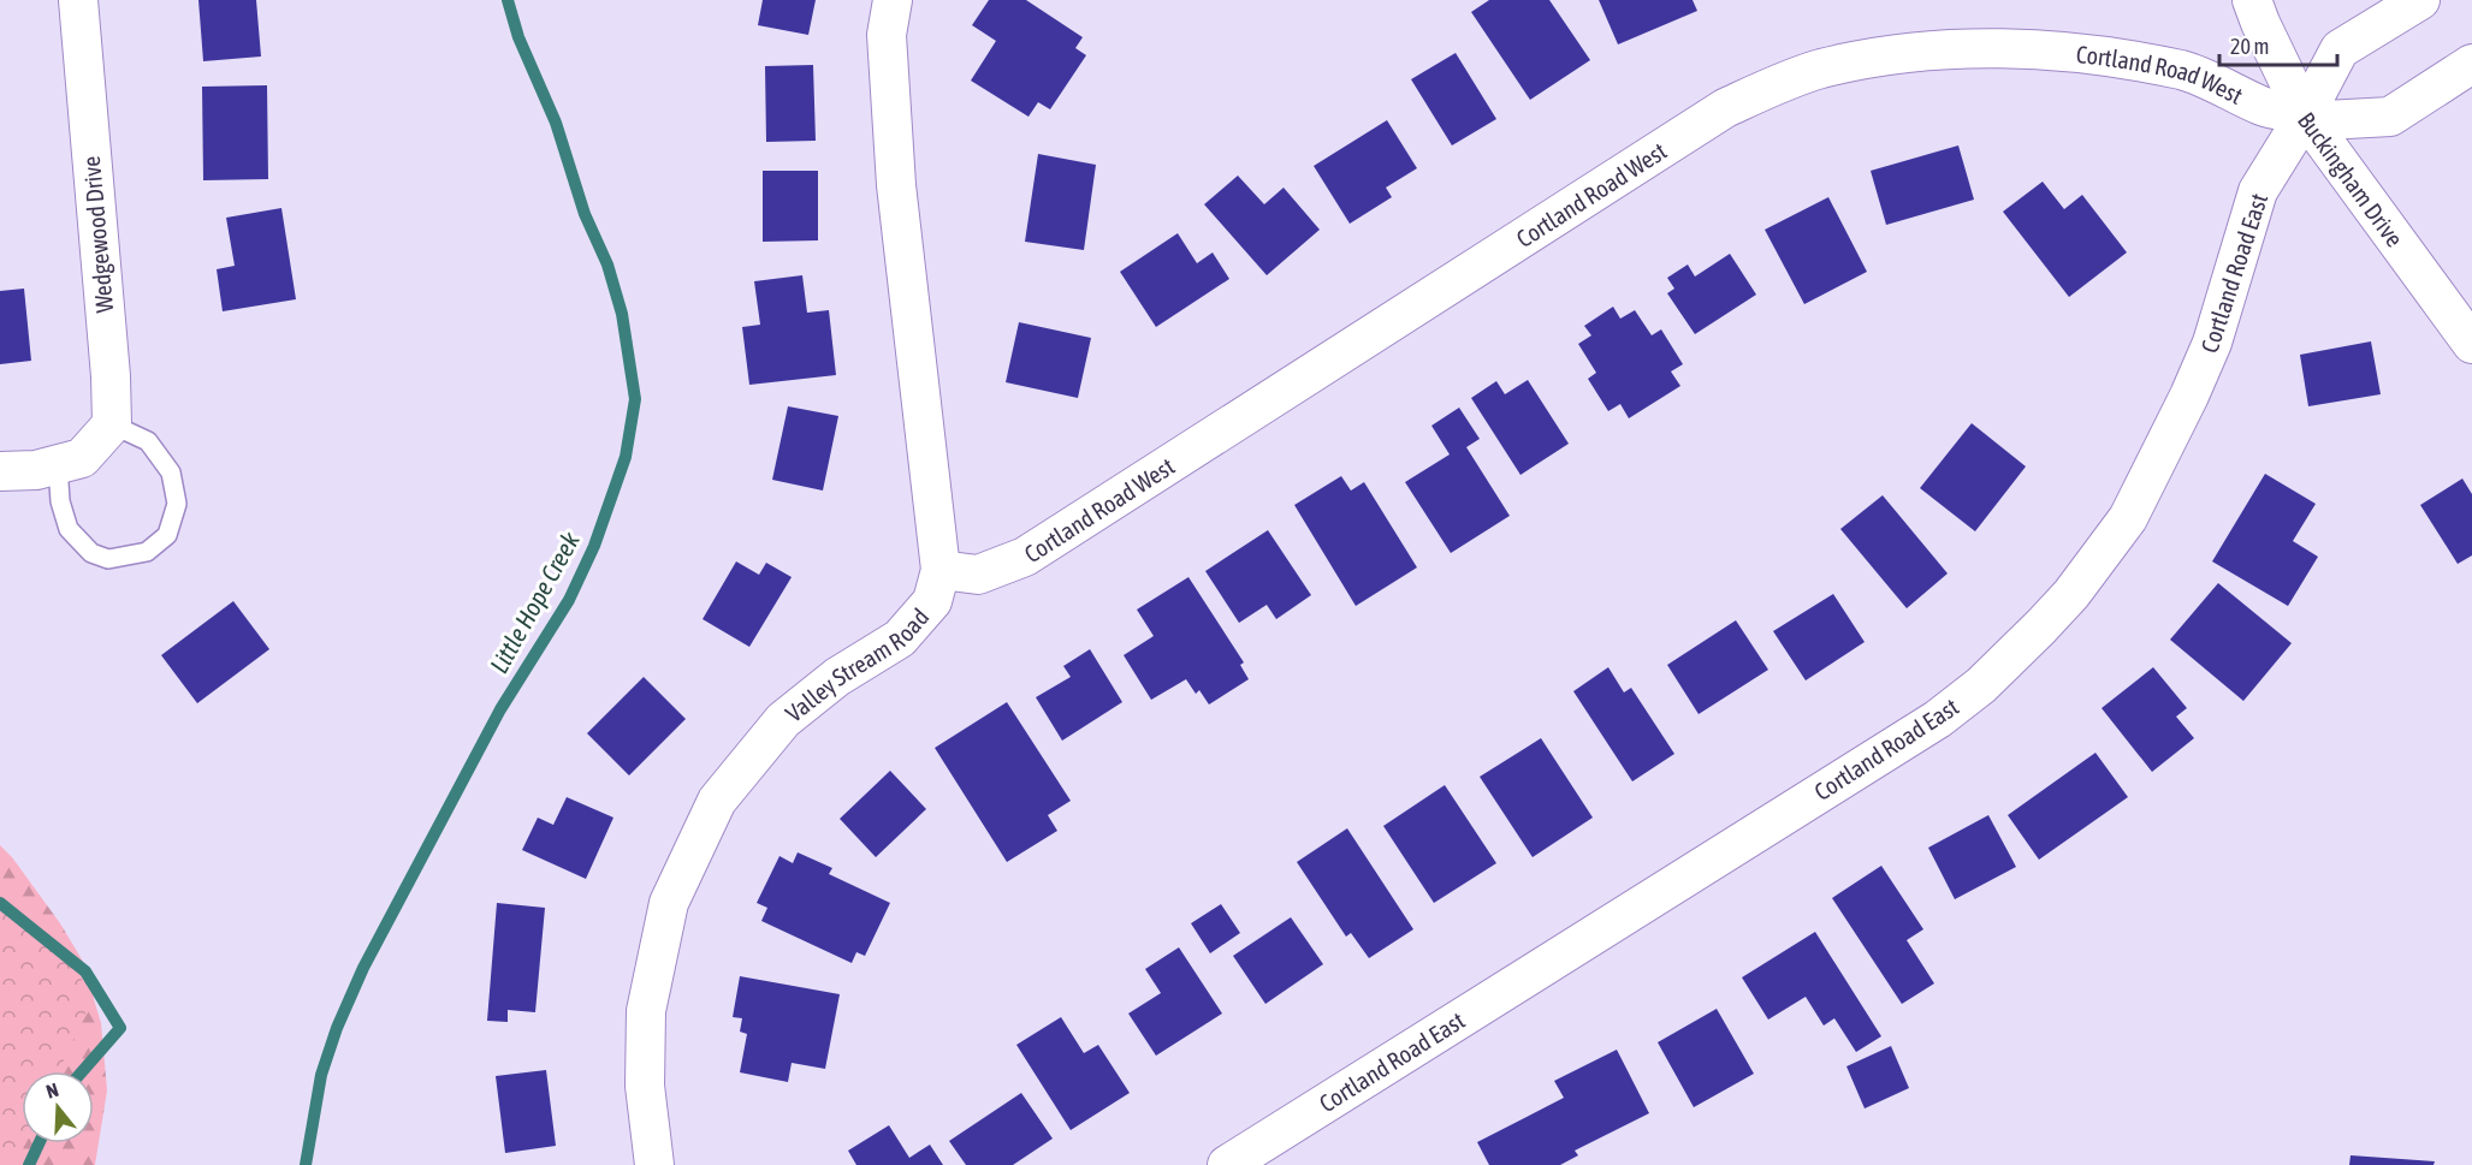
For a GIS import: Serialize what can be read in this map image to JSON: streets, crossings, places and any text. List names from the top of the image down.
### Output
{
  "streets": {
    "street": [
      "Cortland Road West",
      "Buckingham Drive",
      "Wedgewood Drive",
      "Cortland Road East",
      "Valley Stream Road"
    ]
  },
  "crossings": [
    ["Cortland Road West", "Buckingham Drive"],
    ["Cortland Road West", "Cortland Road East"],
    ["Cortland Road West", "Valley Stream Road"],
    ["Buckingham Drive", "Cortland Road East"]
  ],
  "water": ["Little Hope Creek"],
  "scale_bar": "20 m",
  "north": "top"
}
